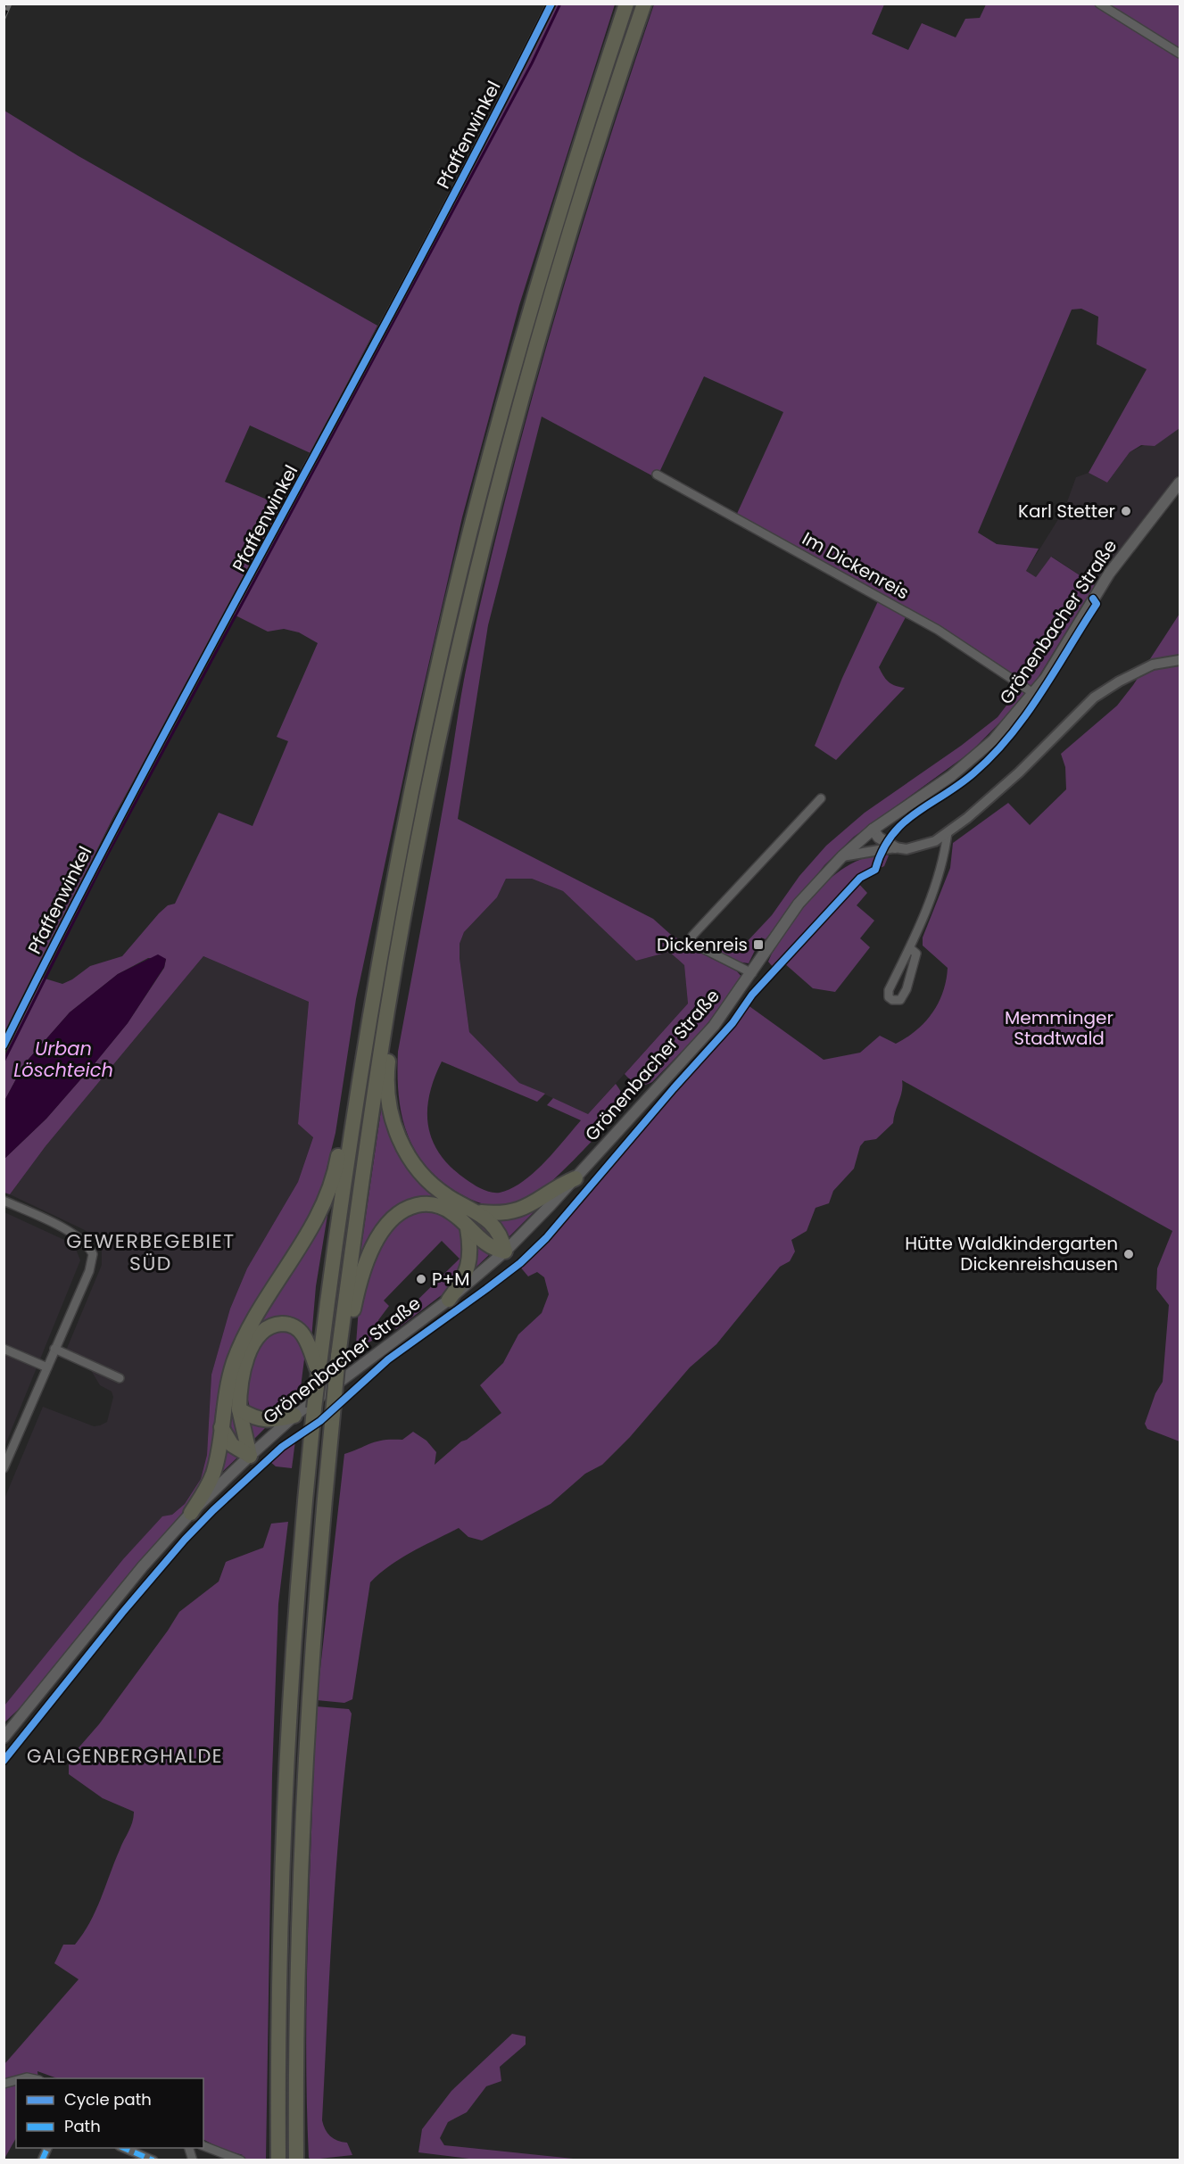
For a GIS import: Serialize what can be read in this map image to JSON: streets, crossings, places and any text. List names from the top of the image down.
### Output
{
  "streets": {
    "main road": ["Grönenbacher Straße"],
    "street": ["Pfaffenwinkel", "Im Dickenreis"]
  },
  "crossings": [
    ["Im Dickenreis", "Grönenbacher Straße"]
  ],
  "districts": ["GEWERBEGEBIET SÜD", "GALGENBERGHALDE"],
  "water": ["Urban Löschteich"],
  "parks": ["Memminger Stadtwald"],
  "places": {
    "other": ["Karl Stetter", "Hütte Waldkindergarten Dickenreishausen", "P+M"],
    "transit": ["Dickenreis"]
  },
  "legend": ["Cycle path", "Path"]
}
